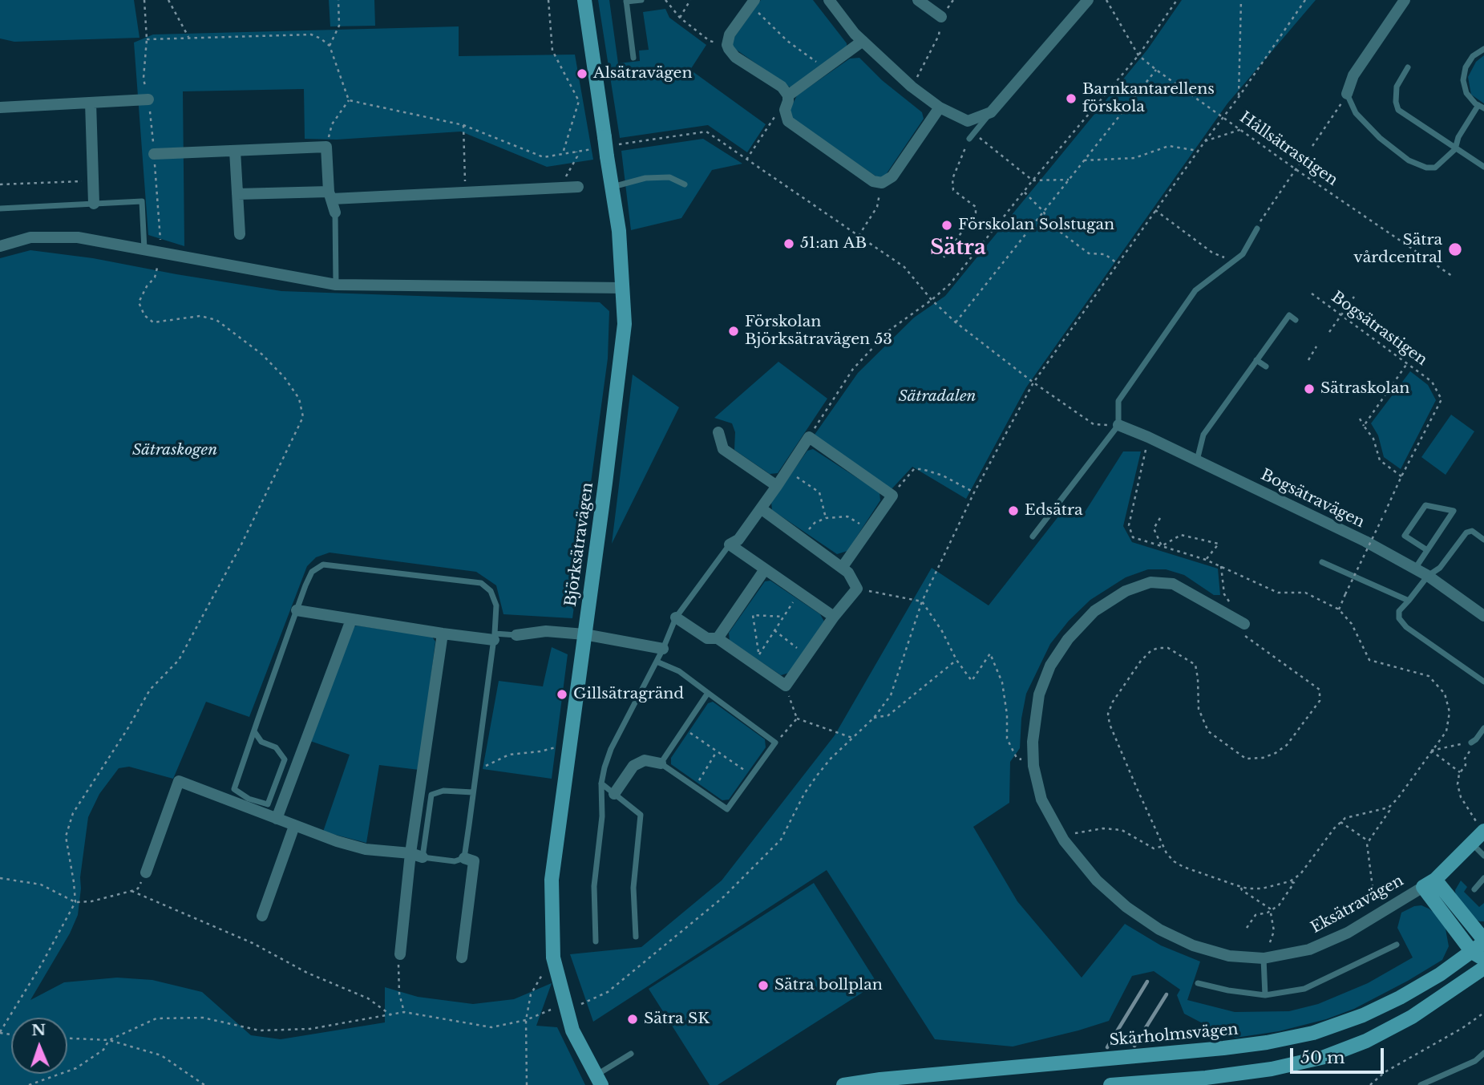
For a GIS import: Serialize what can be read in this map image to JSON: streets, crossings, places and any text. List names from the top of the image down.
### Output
{
  "streets": {
    "street": [
      "Bogsätravägen",
      "Björksätravägen",
      "Eksätravägen",
      "Skärholmsvägen"
    ],
    "path": ["Hållsätrastigen", "Bogsätrastigen"]
  },
  "crossings": [
    ["Eksätravägen", "Skärholmsvägen"]
  ],
  "districts": ["Sätra"],
  "parks": ["Sätradalen", "Sätraskogen"],
  "places": [
    "Alsätravägen",
    "Barnkantarellens förskola",
    "Förskolan Solstugan",
    "51:an AB",
    "Sätra vårdcentral",
    "Förskolan Björksätravägen 53",
    "Sätraskolan",
    "Edsätra",
    "Gillsätragränd",
    "Sätra bollplan",
    "Sätra SK"
  ],
  "scale_bar": "50 m",
  "north": "top"
}
